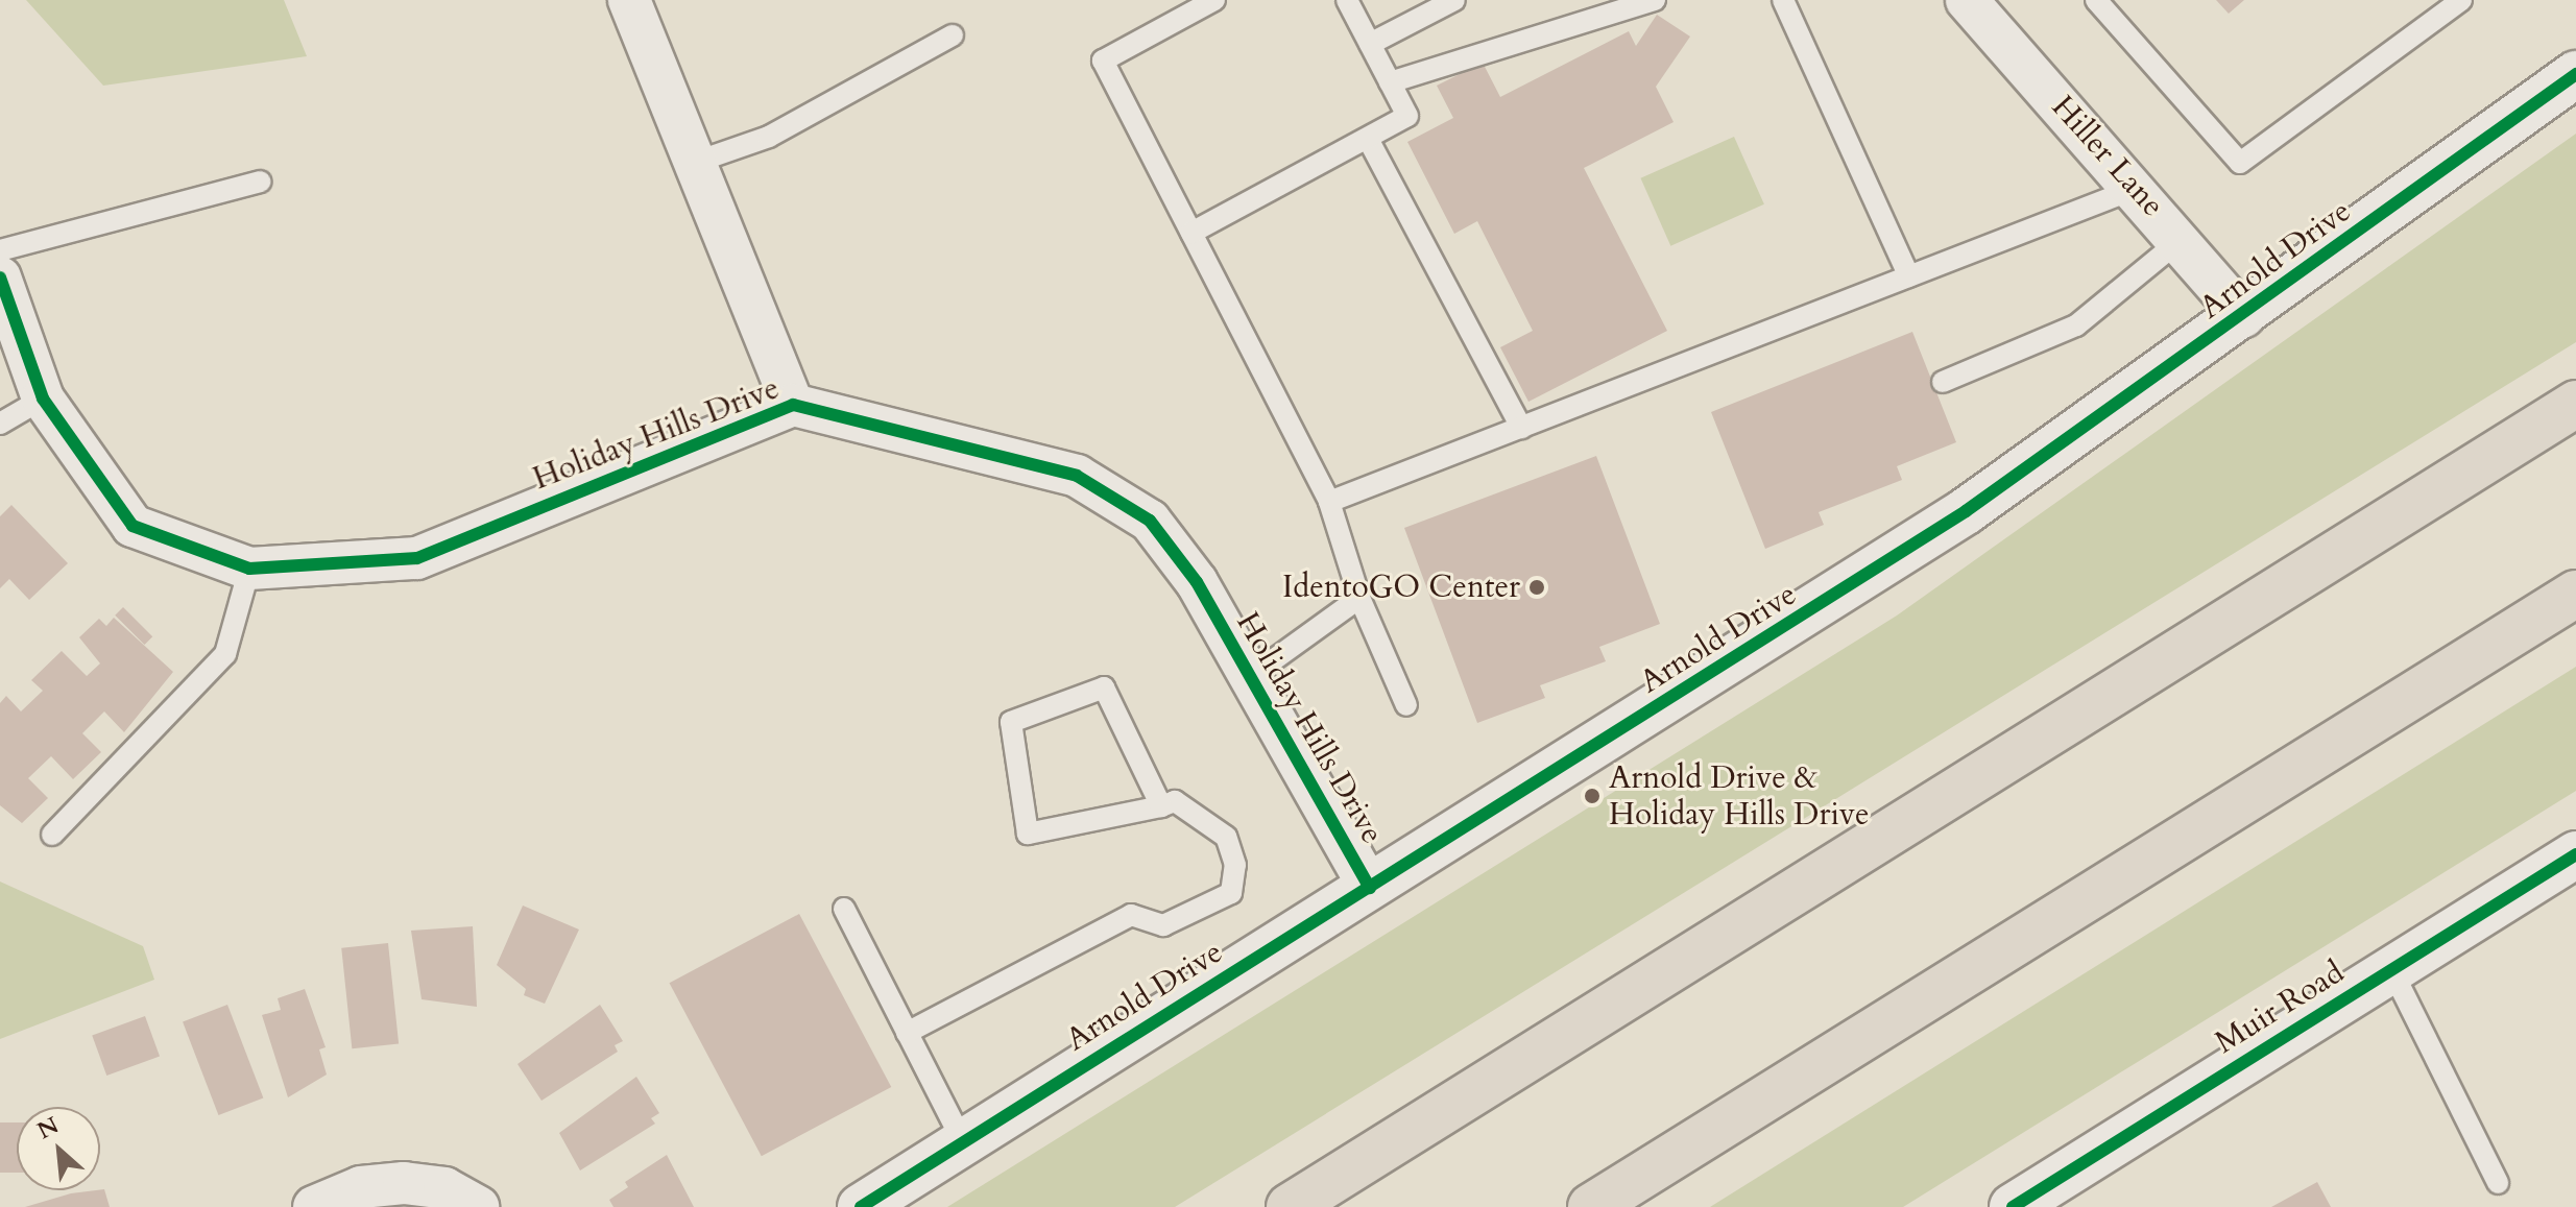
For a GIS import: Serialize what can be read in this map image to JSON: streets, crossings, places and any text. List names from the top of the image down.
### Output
{
  "streets": {
    "street": [
      "Hiller Lane",
      "Arnold Drive",
      "Holiday Hills Drive",
      "Muir Road"
    ]
  },
  "crossings": [
    ["Hiller Lane", "Arnold Drive"],
    ["Arnold Drive", "Holiday Hills Drive"]
  ],
  "places": ["IdentoGO Center", "Arnold Drive & Holiday Hills Drive"],
  "north": "top left"
}
